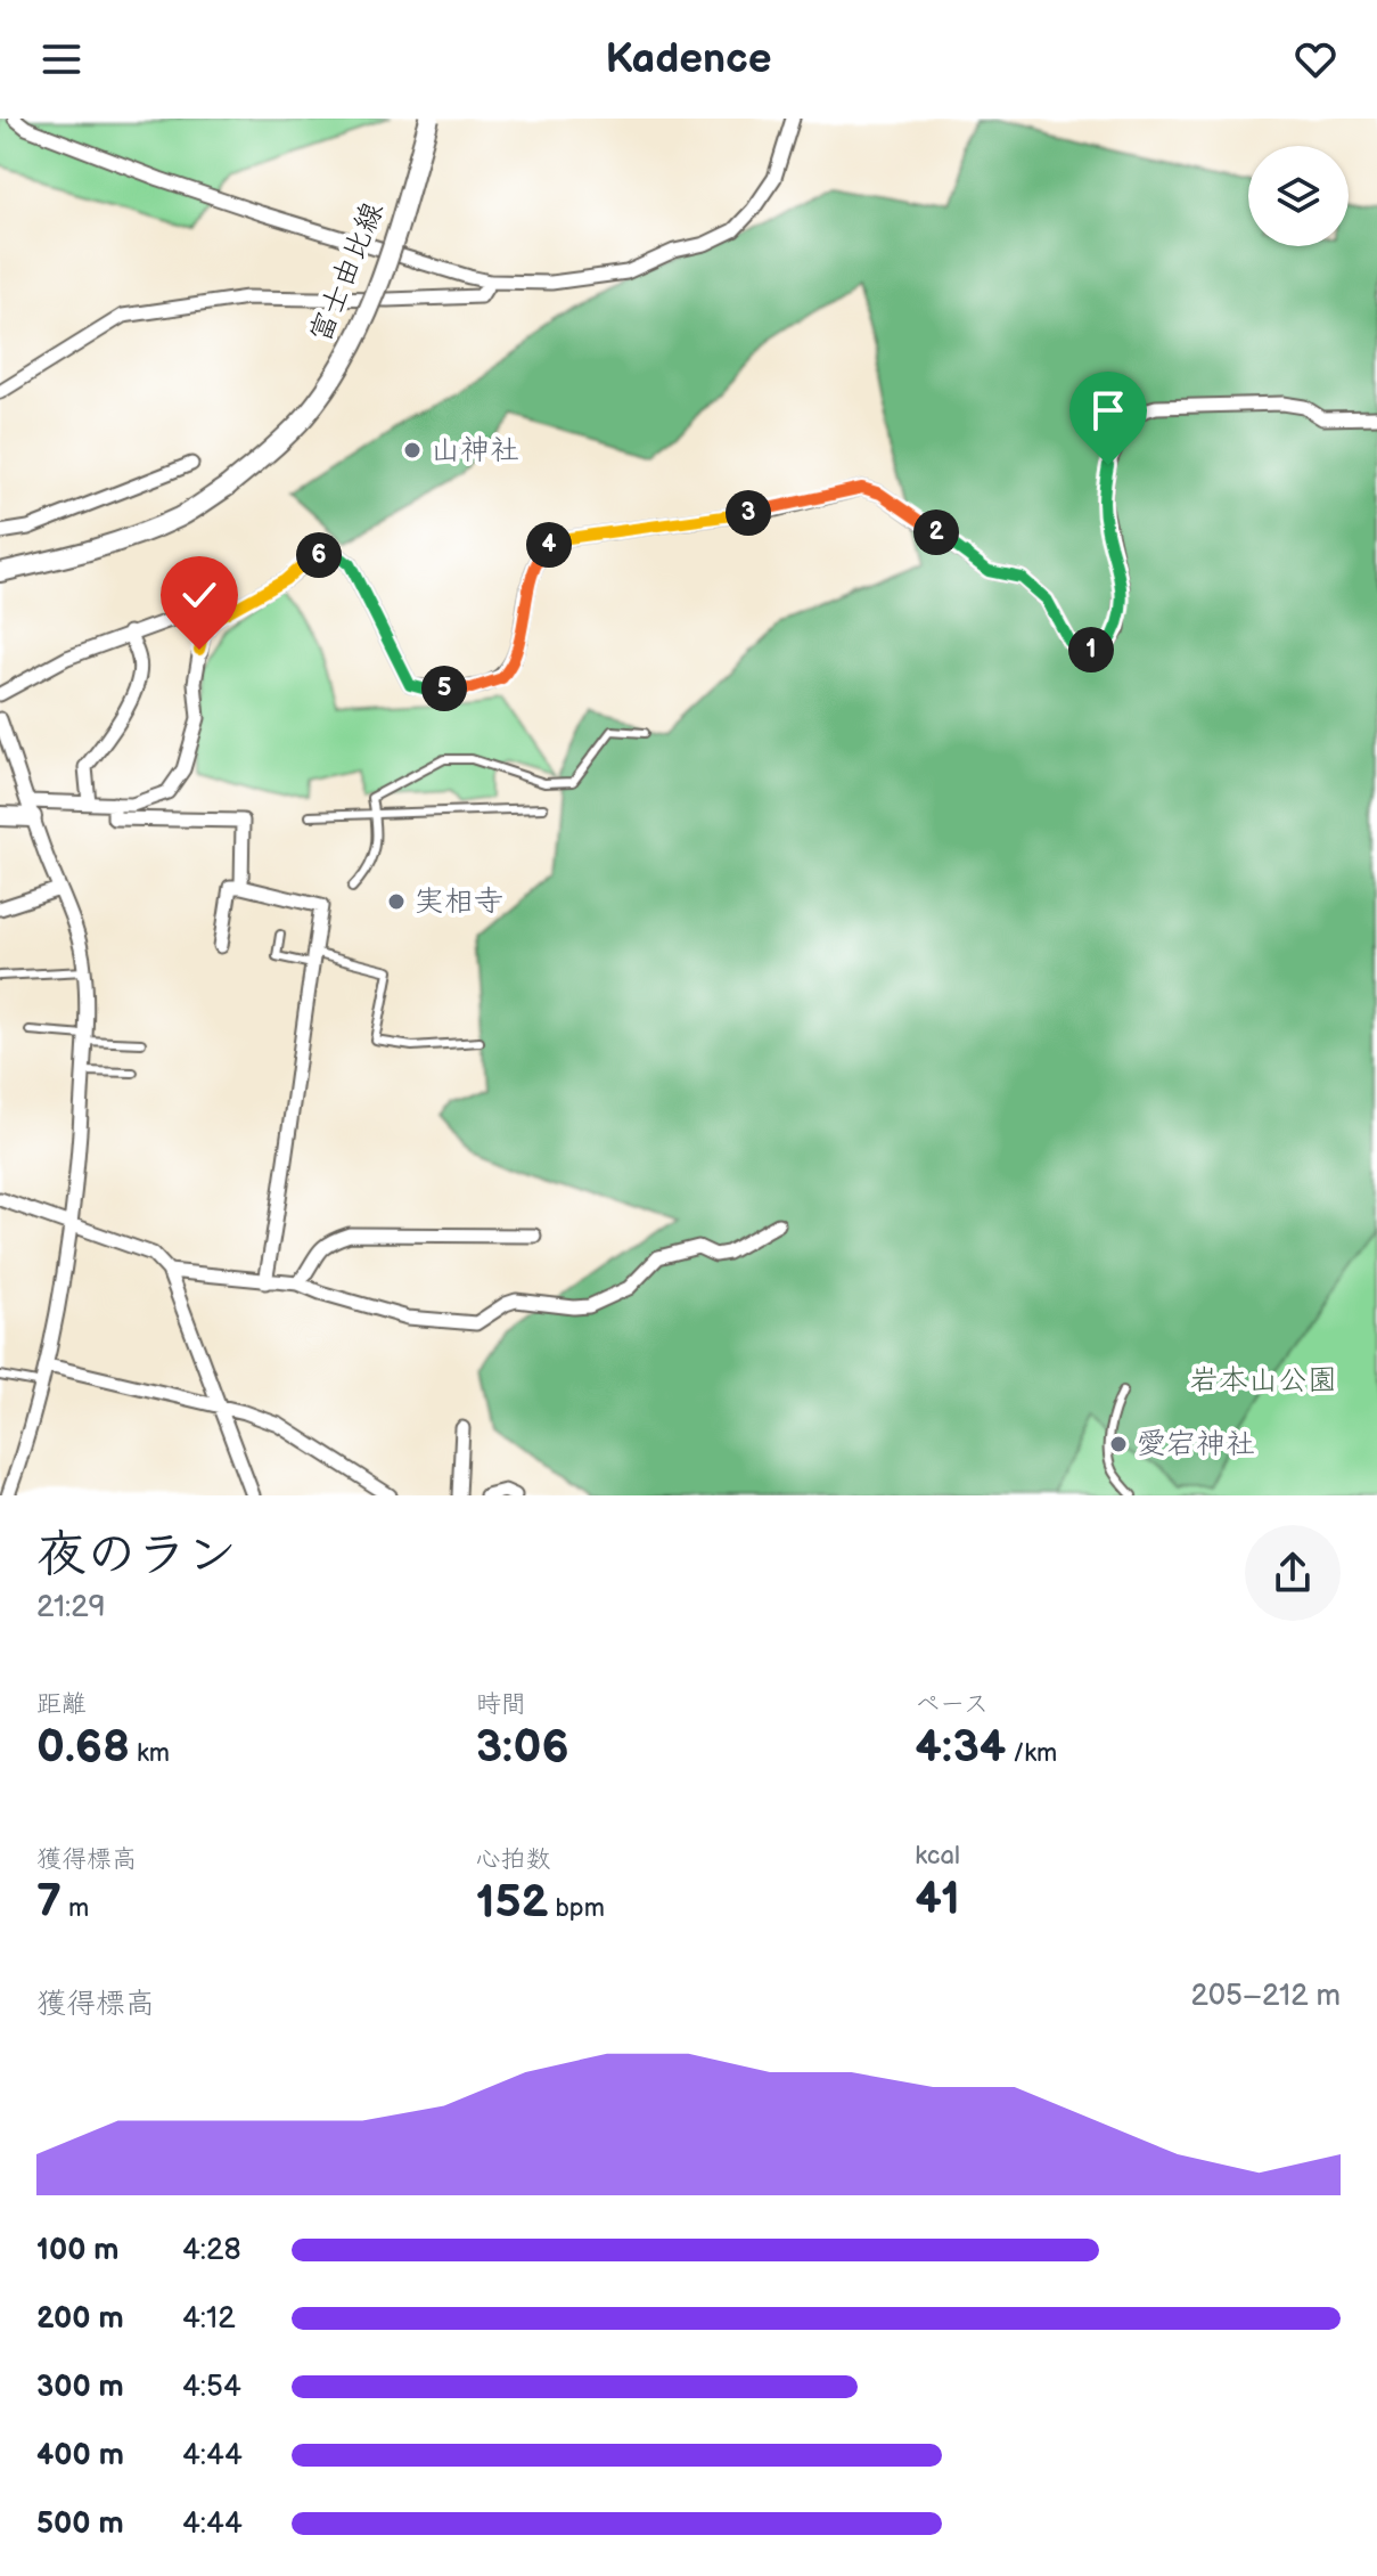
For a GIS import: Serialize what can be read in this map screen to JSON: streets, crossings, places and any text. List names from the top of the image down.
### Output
{
  "streets": {
    "main road": ["富士由比線"]
  },
  "parks": ["岩本山公園"],
  "places": ["山神社", "実相寺", "愛宕神社"],
  "page": {
    "header": "Kadence",
    "pins": [
      "3",
      "2",
      "4",
      "6",
      "1",
      "5"
    ],
    "heading": ["夜のラン", "21:29"],
    "stats": [
      ["距離", "0.68 km"],
      ["時間", "3:06"],
      ["ペース", "4:34 /km"],
      ["獲得標高", "7 m"],
      ["心拍数", "152 bpm"],
      ["kcal", "41"]
    ],
    "chart": ["獲得標高", "205–212 m"],
    "list": [
      {
        "name": "100 m",
        "note": "4:28"
      },
      {
        "name": "200 m",
        "note": "4:12"
      },
      {
        "name": "300 m",
        "note": "4:54"
      },
      {
        "name": "400 m",
        "note": "4:44"
      },
      {
        "name": "500 m",
        "note": "4:44"
      }
    ]
  }
}
